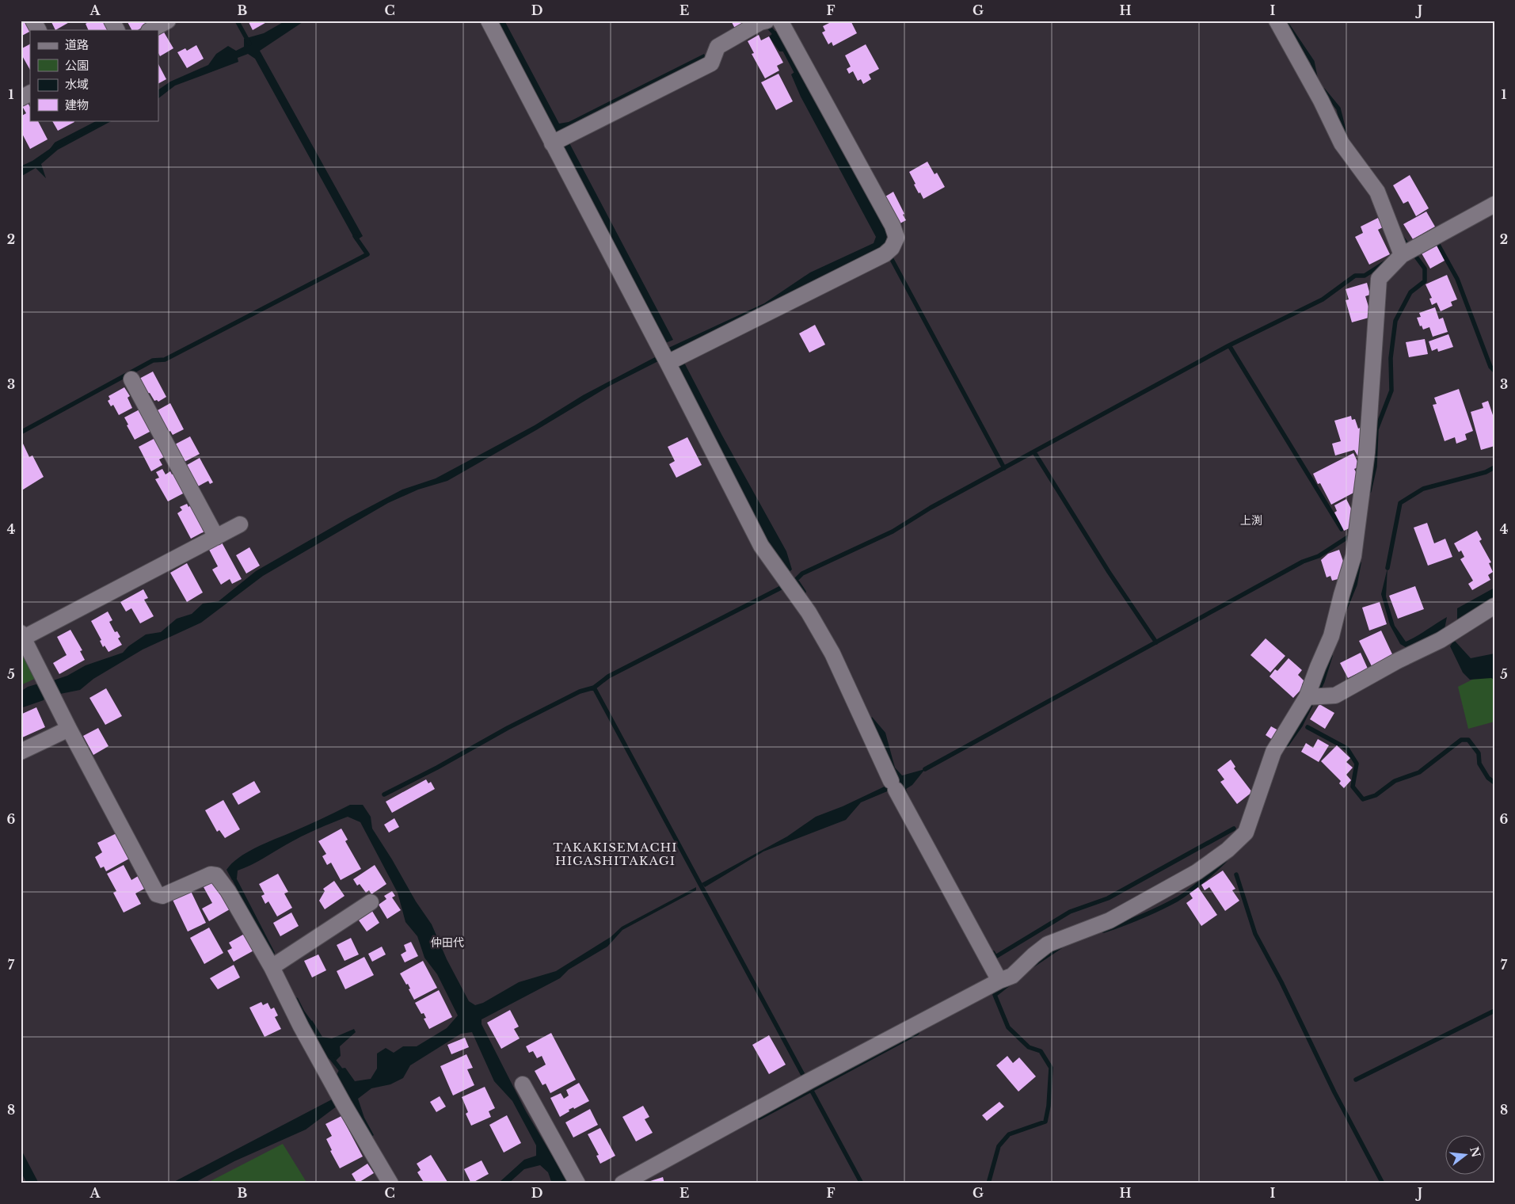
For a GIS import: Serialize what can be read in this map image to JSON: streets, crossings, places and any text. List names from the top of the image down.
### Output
{
  "districts": ["上渕", "TAKAKISEMACHI HIGASHITAKAGI", "仲田代"],
  "legend": [
    "道路",
    "公園",
    "水域",
    "建物"
  ],
  "north": "right",
  "grid": {
    "columns": [
      "A",
      "B",
      "C",
      "D",
      "E",
      "F",
      "G",
      "H",
      "I",
      "J"
    ],
    "rows": [
      "1",
      "2",
      "3",
      "4",
      "5",
      "6",
      "7",
      "8"
    ]
  }
}
